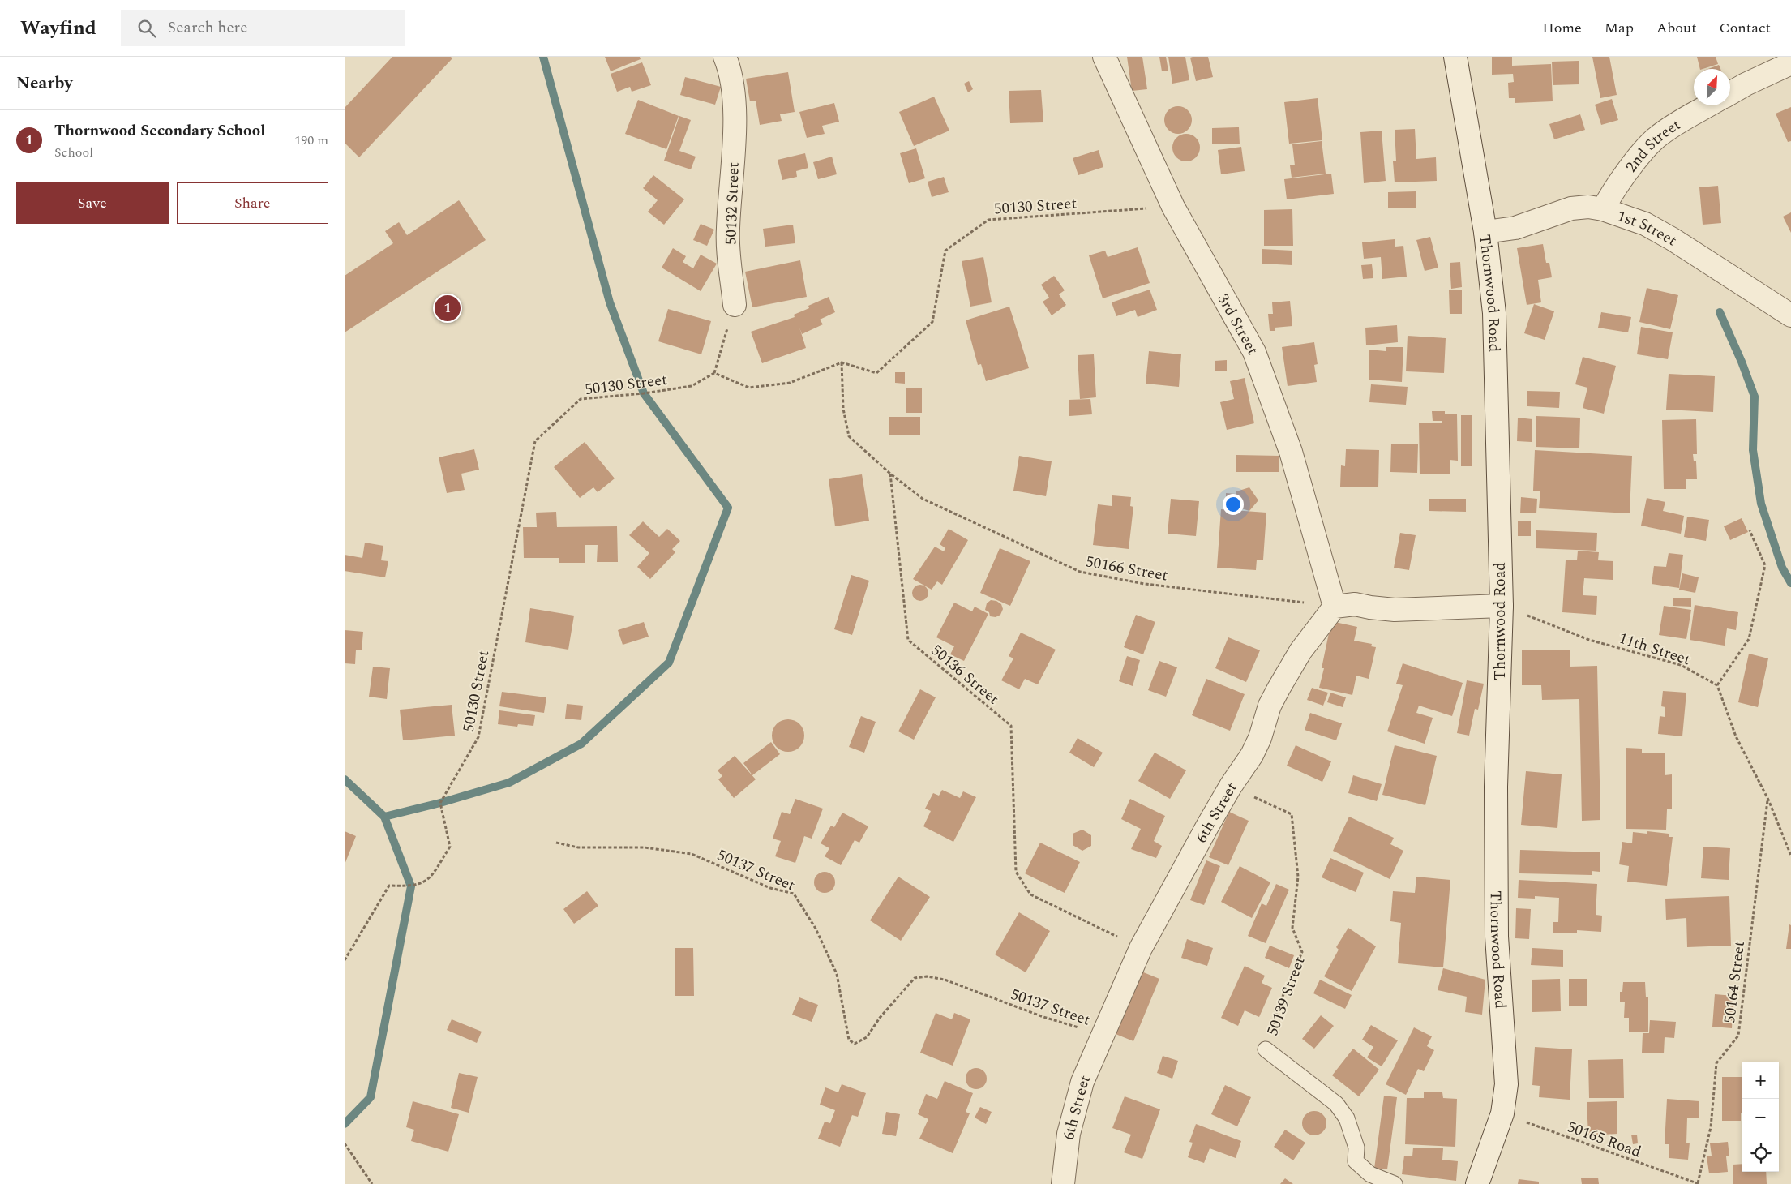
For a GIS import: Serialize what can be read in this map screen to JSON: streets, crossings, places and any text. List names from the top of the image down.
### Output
{
  "streets": {
    "street": [
      "2nd Street",
      "50132 Street",
      "1st Street",
      "Thornwood Road",
      "3rd Street",
      "6th Street"
    ],
    "lane": ["50139 Street"],
    "path": [
      "50130 Street",
      "50166 Street",
      "11th Street",
      "50136 Street",
      "50137 Street",
      "50164 Street",
      "50165 Road"
    ]
  },
  "crossings": [
    ["2nd Street", "1st Street"],
    ["50130 Street", "3rd Street"],
    ["1st Street", "Thornwood Road"],
    ["Thornwood Road", "11th Street"],
    ["Thornwood Road", "50165 Road"],
    ["3rd Street", "50166 Street"],
    ["3rd Street", "6th Street"],
    ["50166 Street", "50136 Street"],
    ["50166 Street", "6th Street"],
    ["50136 Street", "6th Street"],
    ["6th Street", "50137 Street"],
    ["6th Street", "50139 Street"],
    ["50164 Street", "50165 Road"]
  ],
  "north": "top right",
  "page": {
    "header": "Wayfind",
    "search": "Search here",
    "nav": [
      "Home",
      "Map",
      "About",
      "Contact"
    ],
    "heading": "Nearby",
    "list": [
      {
        "mark": "1",
        "name": "Thornwood Secondary School",
        "note": "School",
        "value": "190 m"
      }
    ],
    "buttons": ["Save", "Share"],
    "pins": "1",
    "map_buttons": ["+", "−"]
  }
}
